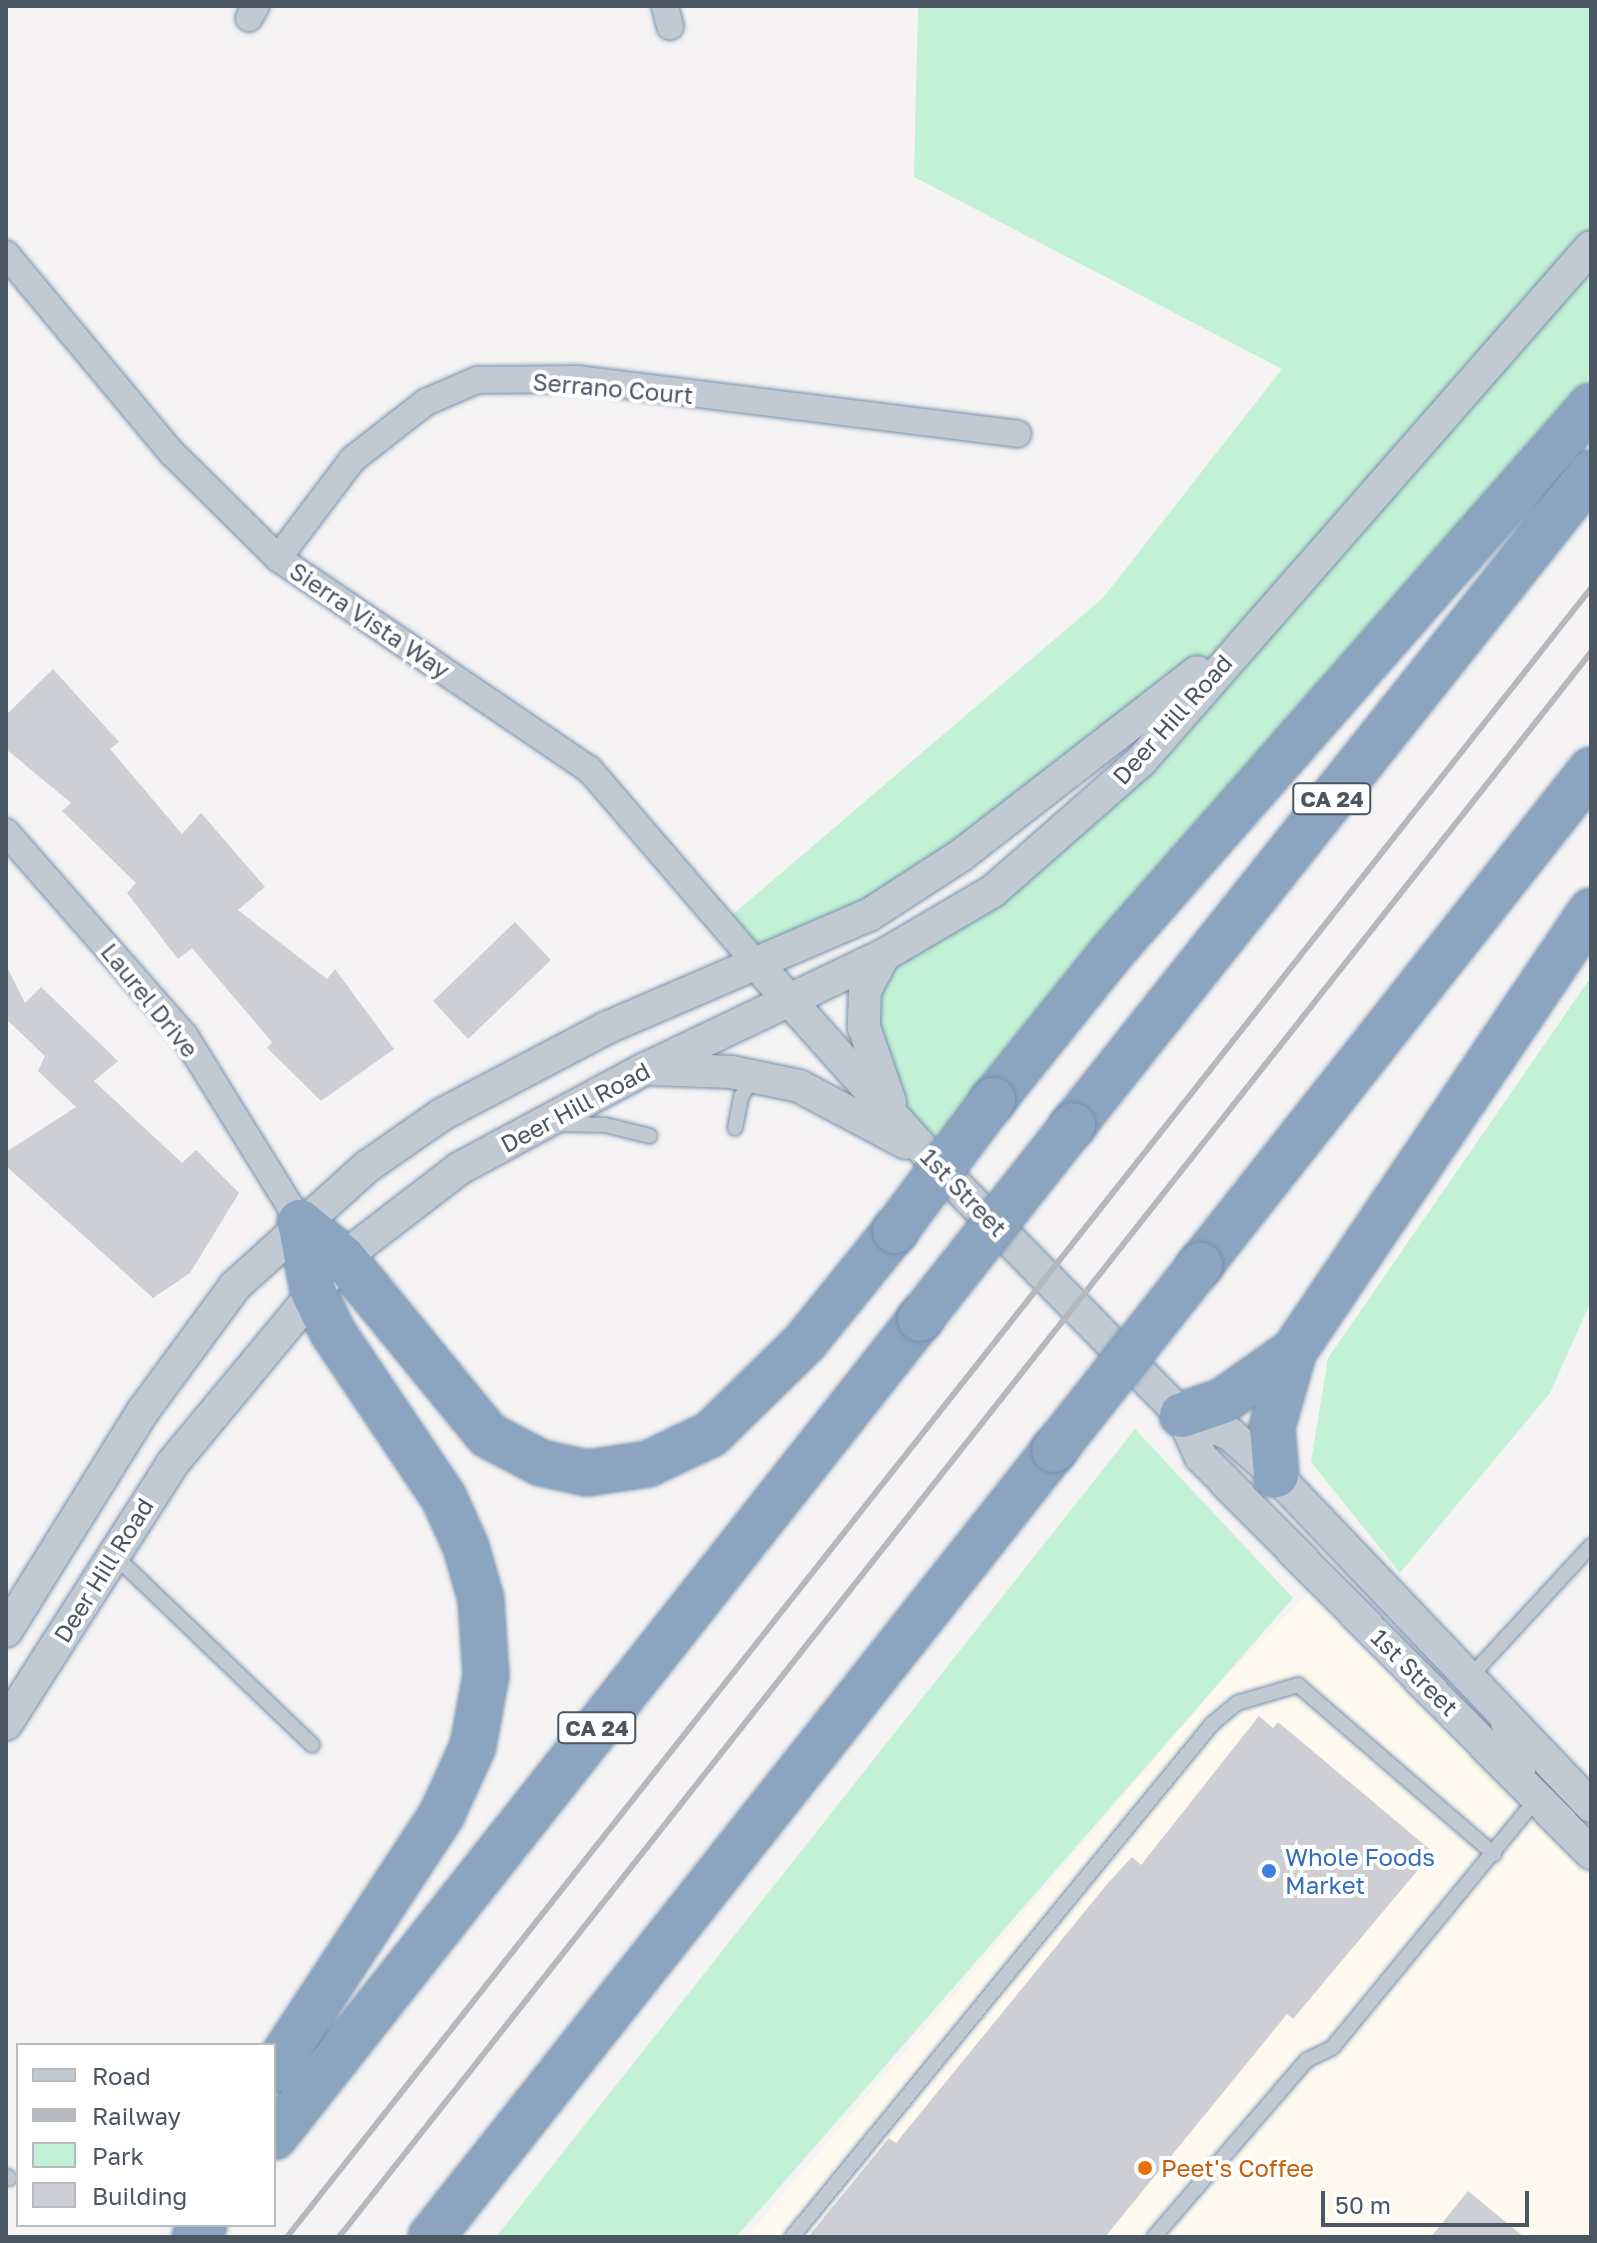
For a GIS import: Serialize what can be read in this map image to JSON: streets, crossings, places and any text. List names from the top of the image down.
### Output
{
  "streets": {
    "highway": ["CA 24"],
    "street": [
      "Serrano Court",
      "Sierra Vista Way",
      "Deer Hill Road",
      "Laurel Drive",
      "1st Street"
    ]
  },
  "crossings": [
    ["Serrano Court", "Sierra Vista Way"],
    ["Sierra Vista Way", "Deer Hill Road"],
    ["Sierra Vista Way", "1st Street"],
    ["Deer Hill Road", "Laurel Drive"],
    ["Deer Hill Road", "1st Street"]
  ],
  "places": ["Whole Foods Market", "Peet's Coffee"],
  "legend": [
    "Road",
    "Railway",
    "Park",
    "Building"
  ],
  "scale_bar": "50 m"
}
